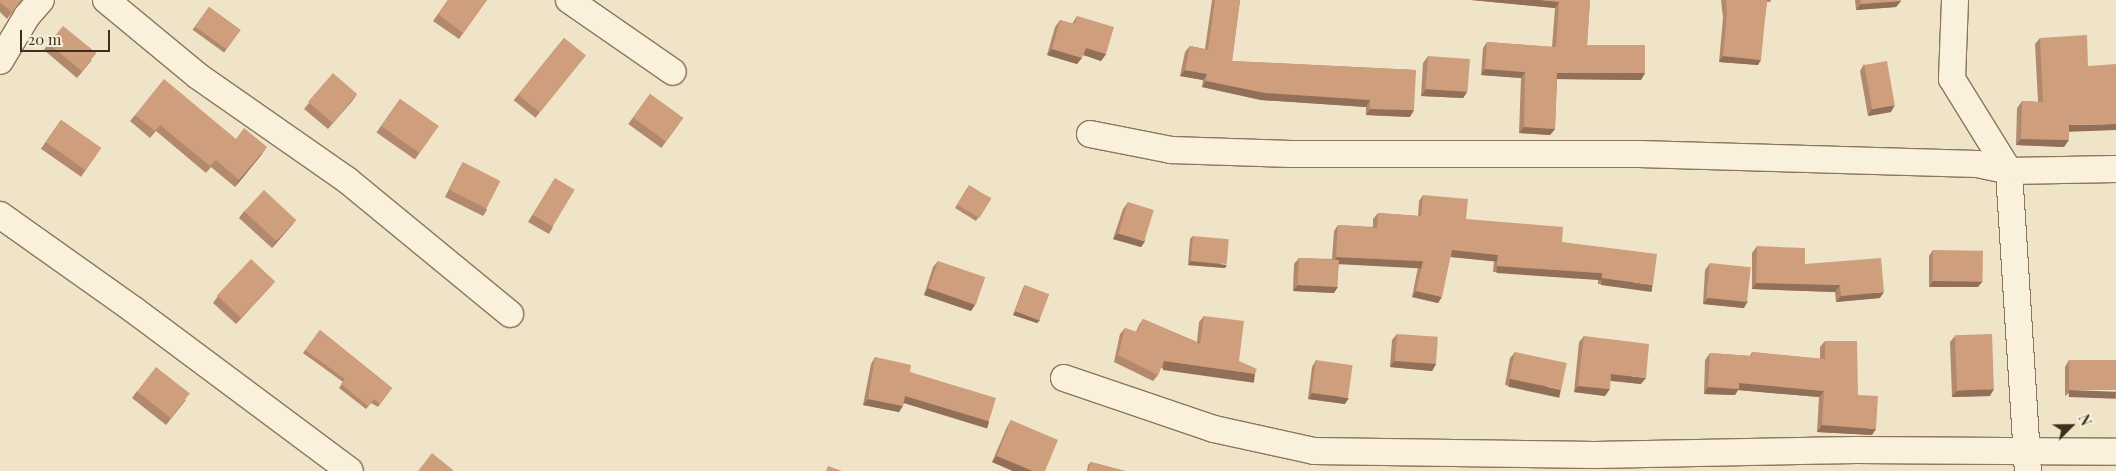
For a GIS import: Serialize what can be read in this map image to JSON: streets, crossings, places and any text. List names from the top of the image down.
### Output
{
  "scale_bar": "20 m",
  "north": "top right"
}
